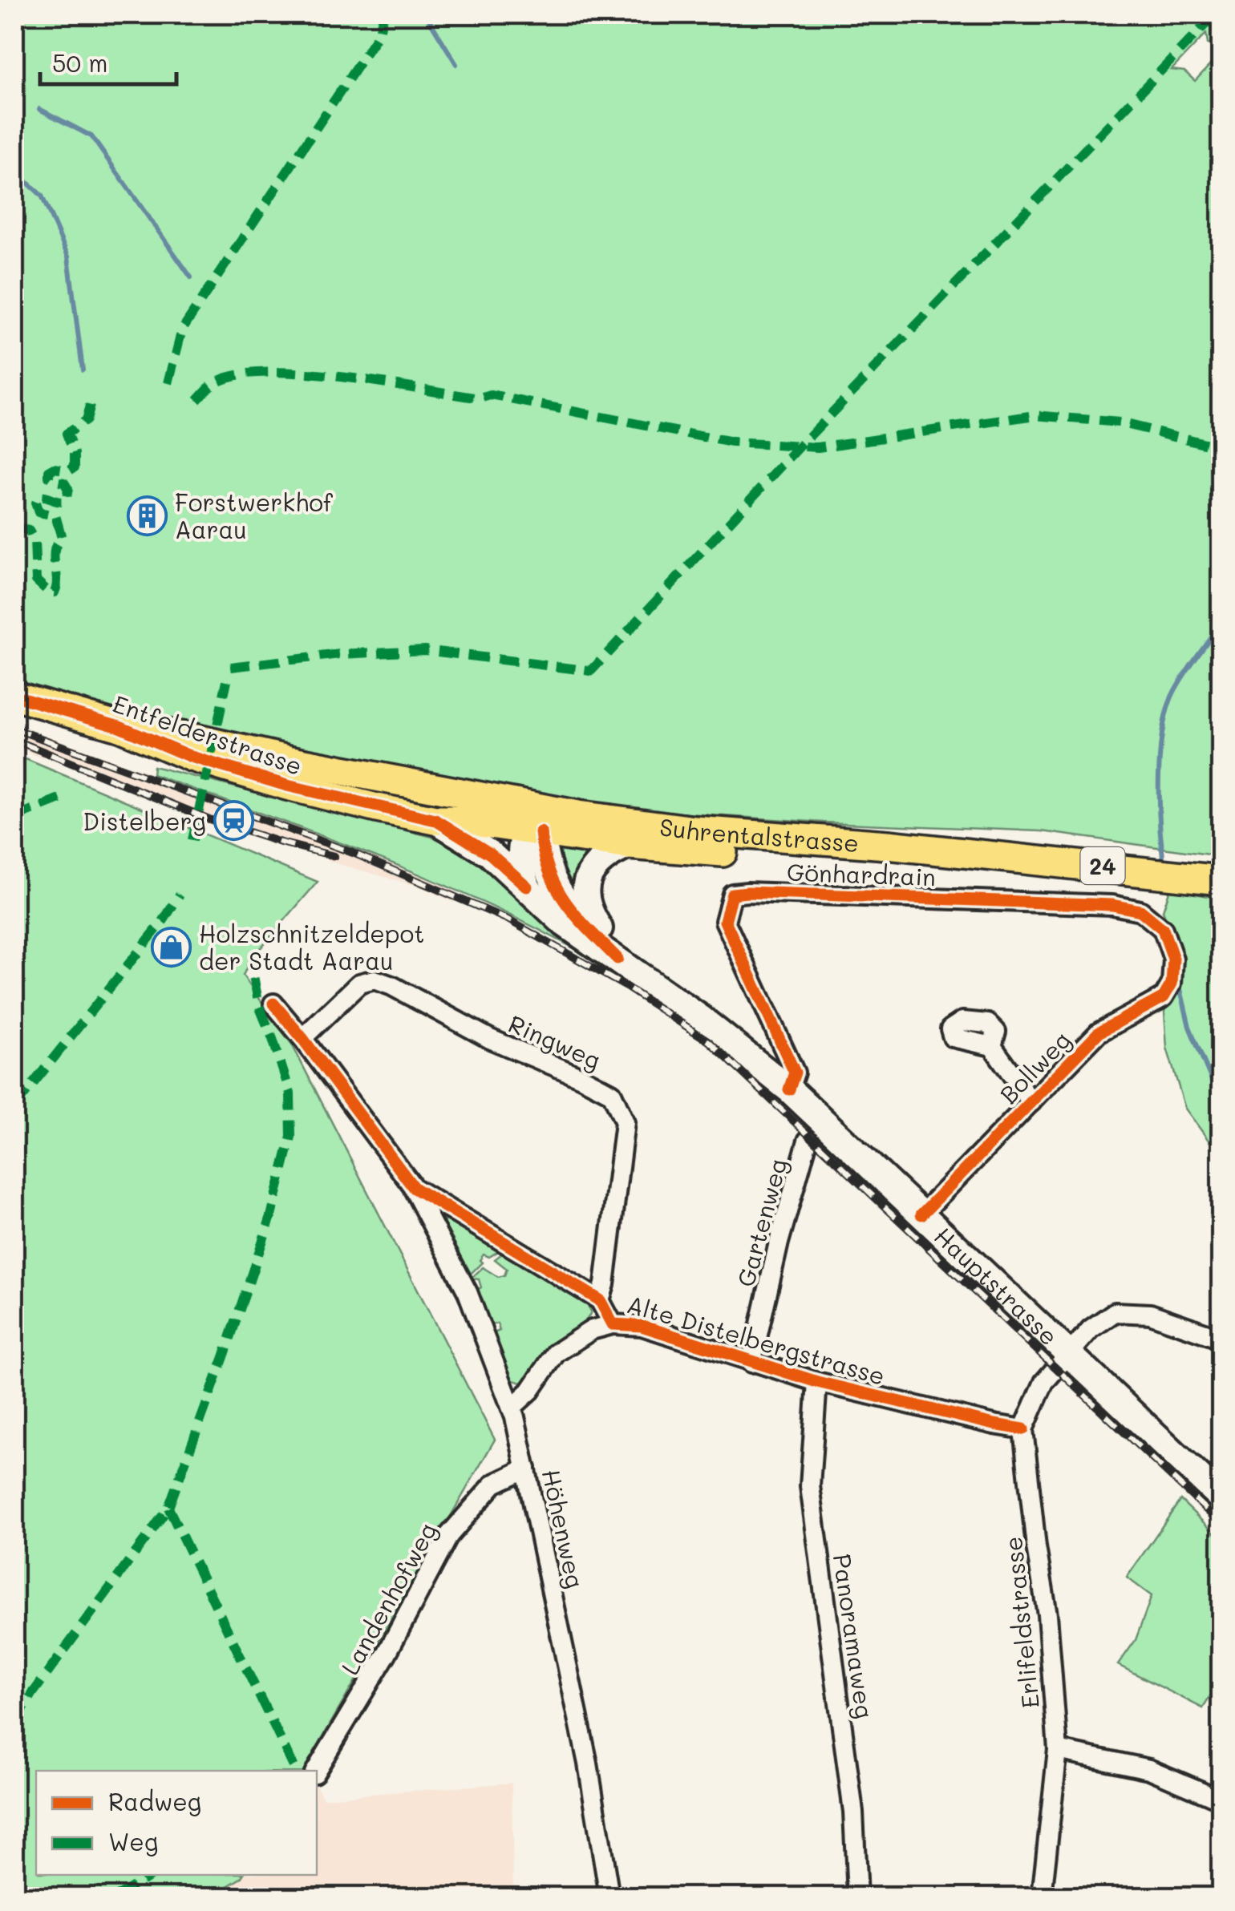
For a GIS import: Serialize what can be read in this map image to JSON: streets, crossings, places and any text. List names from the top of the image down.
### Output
{
  "streets": {
    "main road": [
      "Entfelderstrasse",
      "Suhrentalstrasse",
      "24",
      "Hauptstrasse"
    ],
    "street": [
      "Gönhardrain",
      "Ringweg",
      "Bollweg",
      "Gartenweg",
      "Alte Distelbergstrasse",
      "Höhenweg",
      "Landenhofweg",
      "Erlifeldstrasse",
      "Panoramaweg"
    ]
  },
  "crossings": [
    ["Entfelderstrasse", "Suhrentalstrasse"],
    ["Gönhardrain", "Bollweg"],
    ["Gönhardrain", "Hauptstrasse"],
    ["Ringweg", "Alte Distelbergstrasse"],
    ["Bollweg", "Hauptstrasse"],
    ["Gartenweg", "Alte Distelbergstrasse"],
    ["Hauptstrasse", "Erlifeldstrasse"],
    ["Alte Distelbergstrasse", "Höhenweg"],
    ["Alte Distelbergstrasse", "Erlifeldstrasse"],
    ["Alte Distelbergstrasse", "Panoramaweg"],
    ["Höhenweg", "Landenhofweg"]
  ],
  "places": {
    "building": ["Forstwerkhof Aarau"],
    "station": ["Distelberg"],
    "shop": ["Holzschnitzeldepot der Stadt Aarau"]
  },
  "legend": ["Radweg", "Weg"],
  "scale_bar": "50 m"
}
